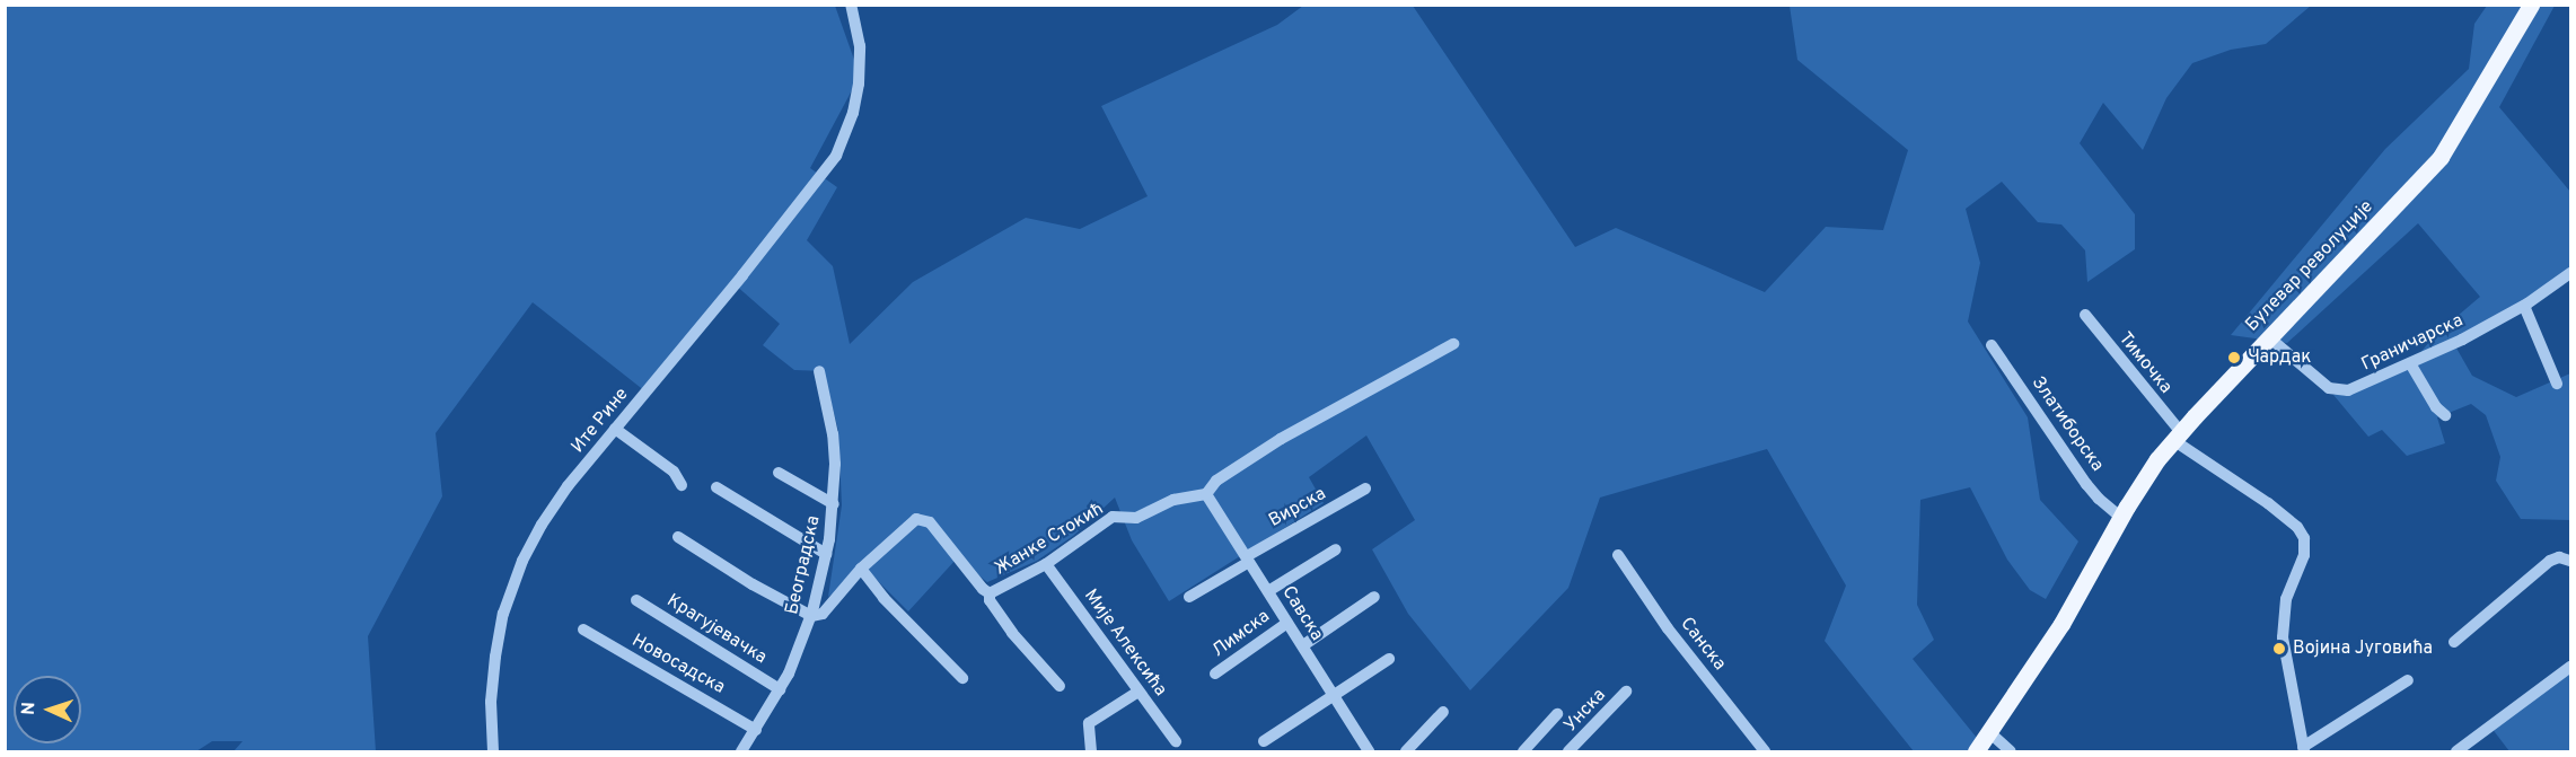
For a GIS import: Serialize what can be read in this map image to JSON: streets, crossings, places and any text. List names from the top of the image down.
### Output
{
  "streets": {
    "main road": ["Булевар револуције"],
    "street": [
      "Граничарска",
      "Тимочка",
      "Ите Рине",
      "Златиборска",
      "Вирска",
      "Жанке Стокић",
      "Београдска",
      "Савска",
      "Крагујевачка",
      "Лимска",
      "Мије Алексића",
      "Санска",
      "Новосадска",
      "Унска"
    ]
  },
  "crossings": [
    ["Булевар револуције", "Граничарска"],
    ["Булевар револуције", "Тимочка"],
    ["Булевар револуције", "Златиборска"],
    ["Вирска", "Савска"],
    ["Жанке Стокић", "Београдска"],
    ["Жанке Стокић", "Савска"],
    ["Жанке Стокић", "Мије Алексића"],
    ["Београдска", "Крагујевачка"],
    ["Београдска", "Новосадска"],
    ["Савска", "Лимска"]
  ],
  "places": ["Чардак", "Војина Југовића"],
  "north": "left"
}
